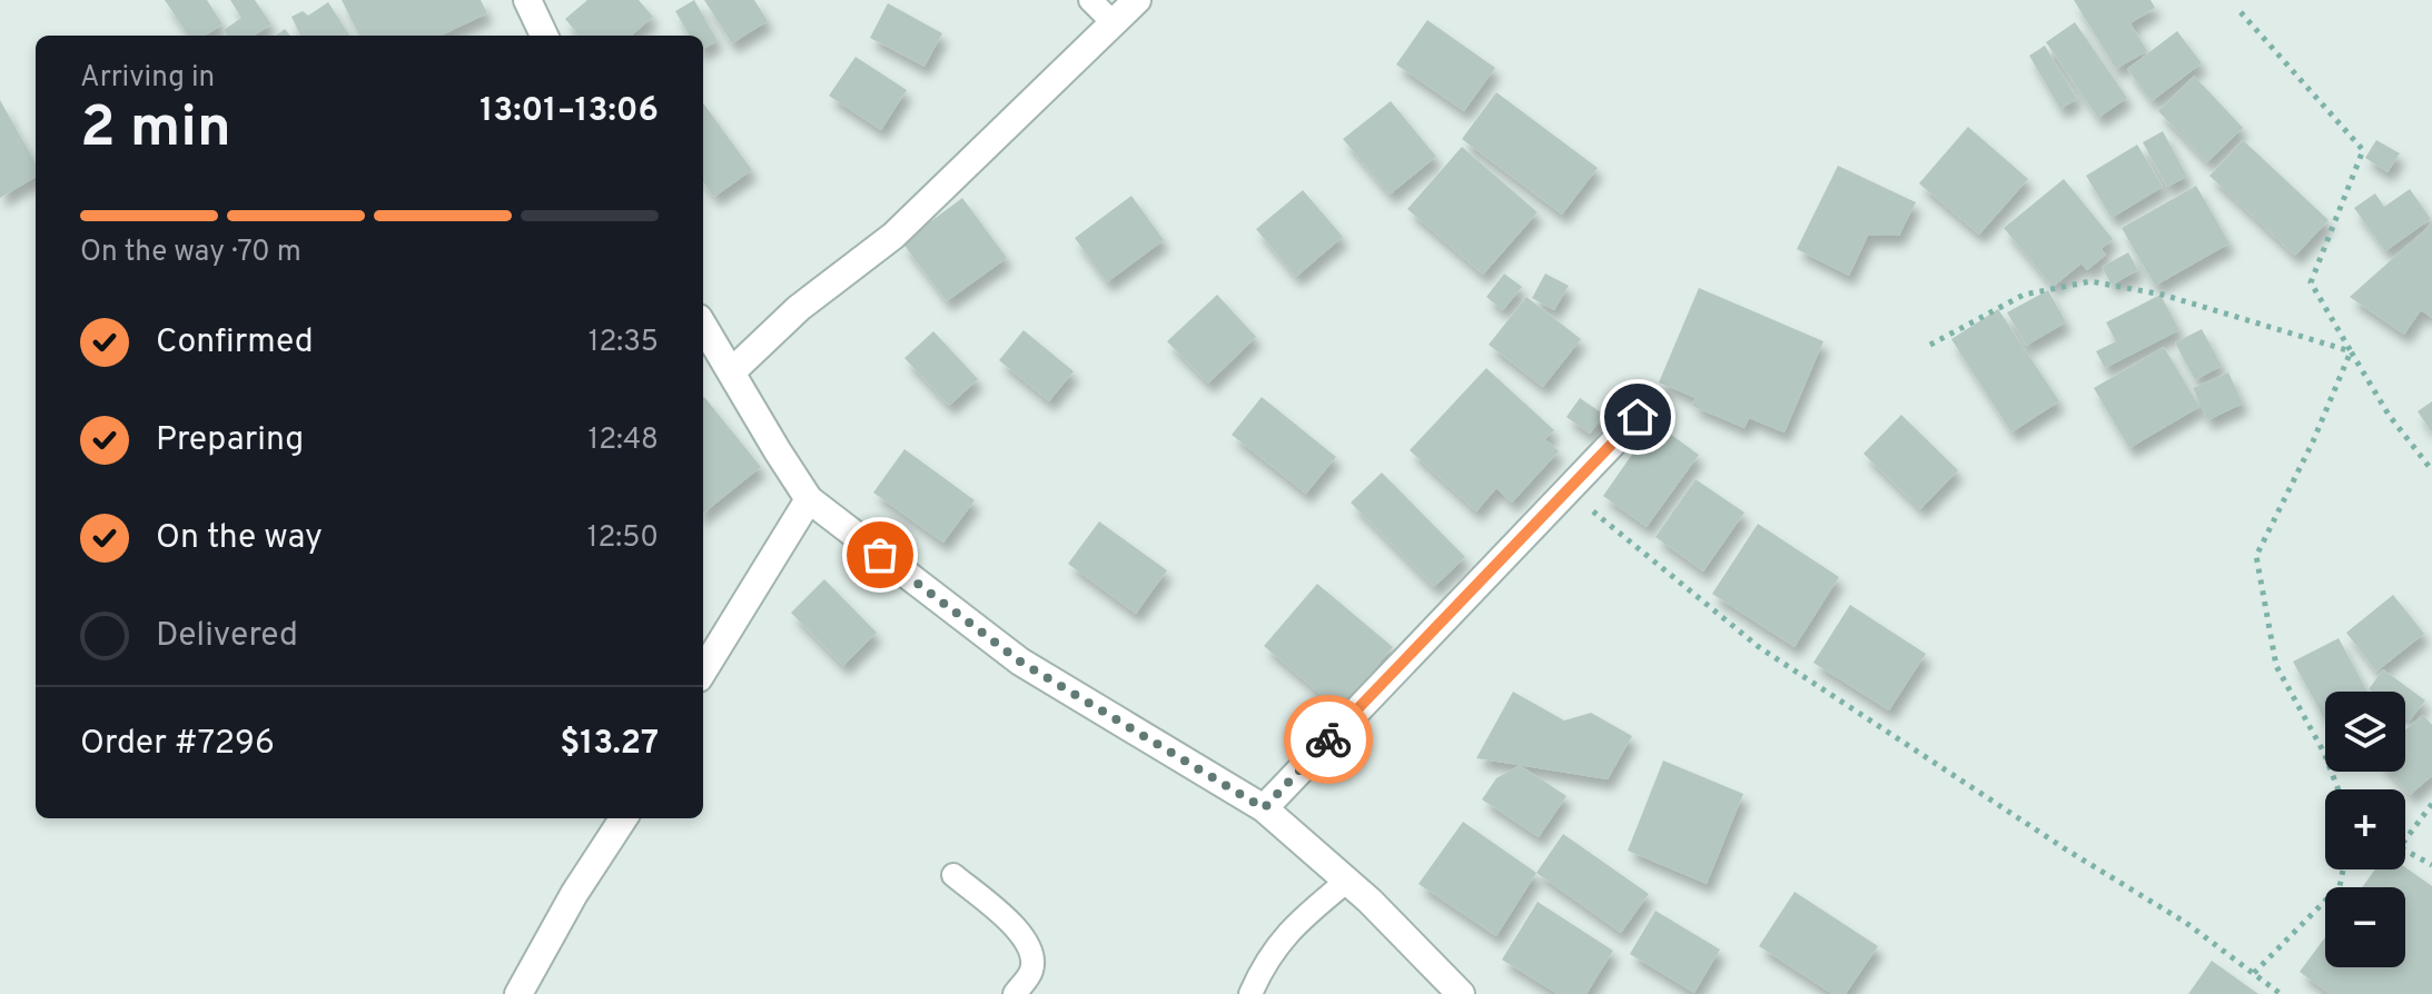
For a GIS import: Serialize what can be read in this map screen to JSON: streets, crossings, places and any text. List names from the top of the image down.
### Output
{
  "page": {
    "heading": ["2 min", "Arriving in", "13:01–13:06"],
    "panel": ["Order #7296", "$13.27"],
    "bar": "On the way · 70 m",
    "list": [
      ["Confirmed", "12:35"],
      ["Preparing", "12:48"],
      ["On the way", "12:50"],
      "Delivered"
    ],
    "map_buttons": ["+", "−"]
  }
}
